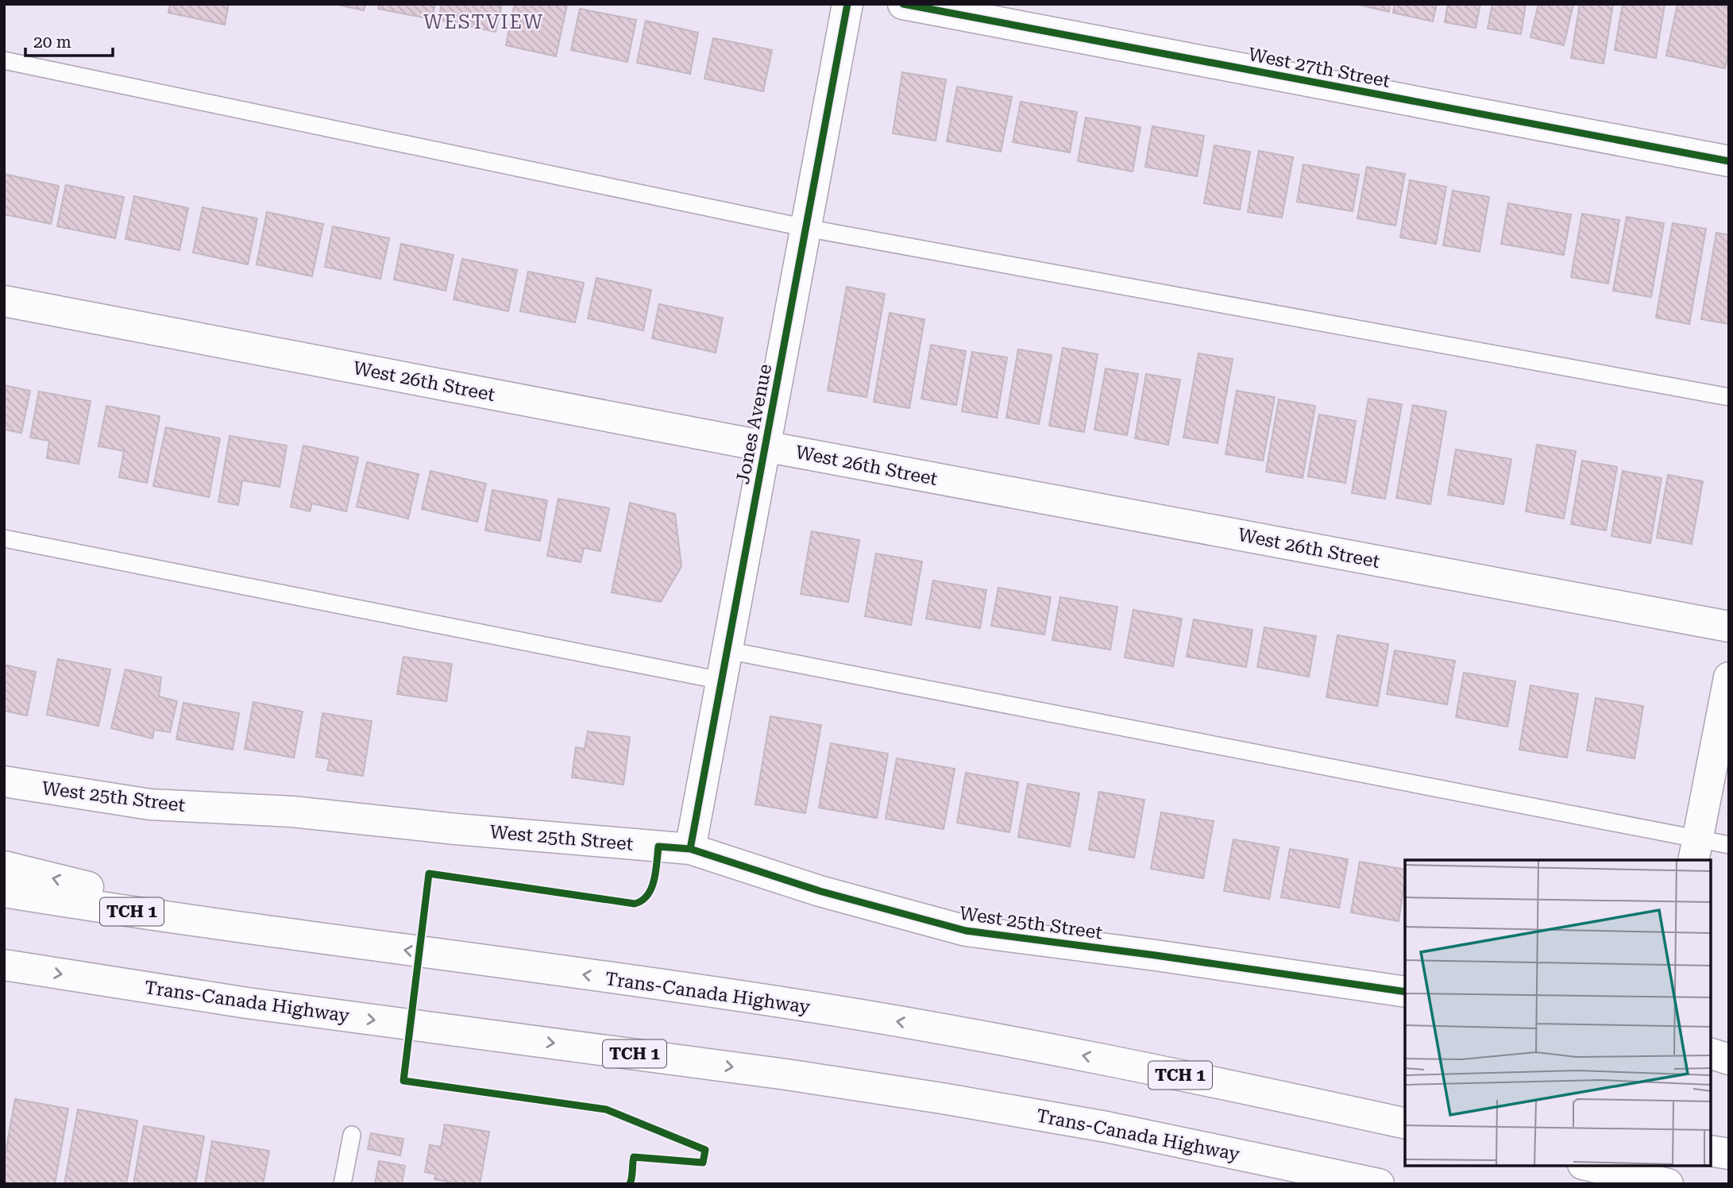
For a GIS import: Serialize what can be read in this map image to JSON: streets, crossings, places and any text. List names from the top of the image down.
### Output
{
  "streets": {
    "main road": [
      "West 27th Street",
      "West 26th Street",
      "Jones Avenue",
      "West 25th Street",
      "TCH 1",
      "Trans-Canada Highway"
    ]
  },
  "crossings": [
    ["West 26th Street", "Jones Avenue"],
    ["Jones Avenue", "West 25th Street"]
  ],
  "districts": ["WESTVIEW"],
  "scale_bar": "20 m"
}
